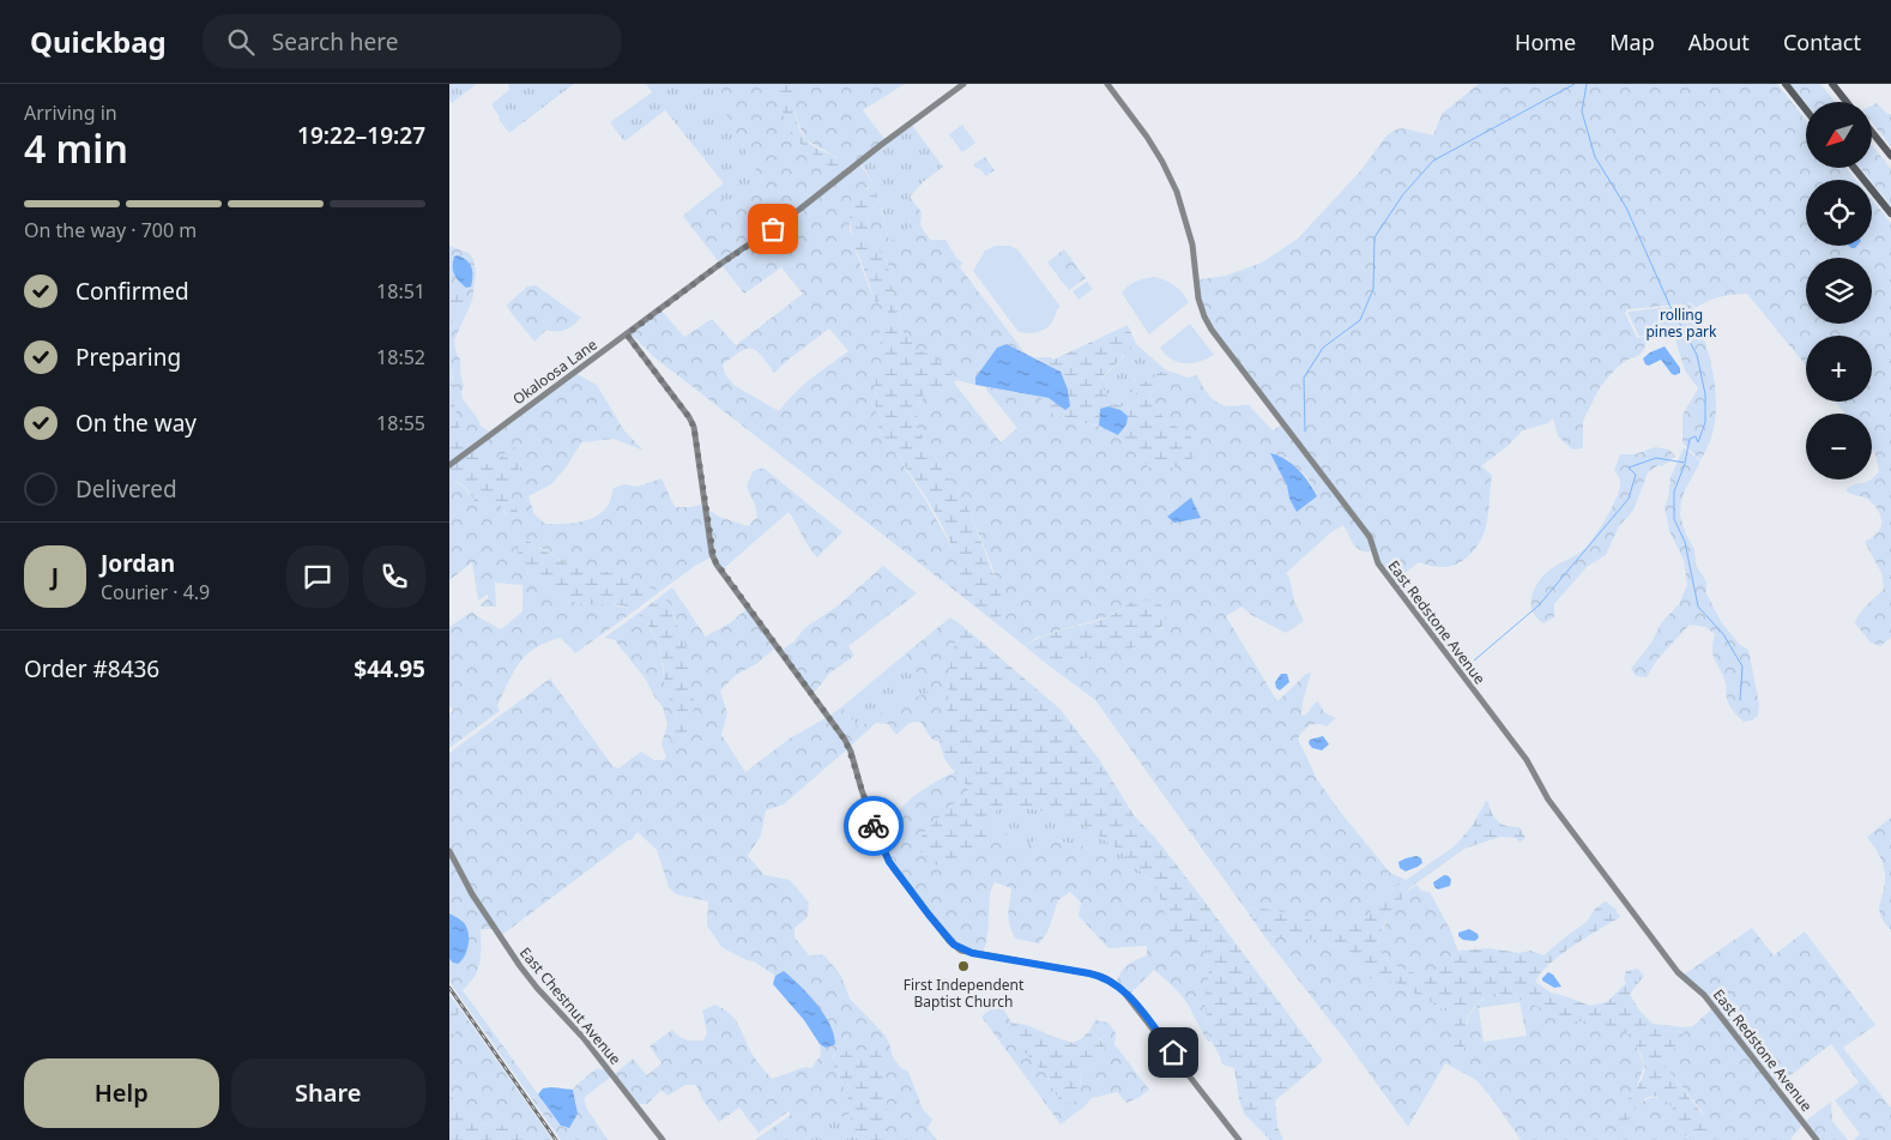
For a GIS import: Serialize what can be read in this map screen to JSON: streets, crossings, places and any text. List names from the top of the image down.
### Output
{
  "streets": {
    "street": ["Okaloosa Lane", "East Redstone Avenue", "East Chestnut Avenue"]
  },
  "parks": ["rolling pines park"],
  "places": ["First Independent Baptist Church"],
  "north": "bottom left",
  "page": {
    "header": "Quickbag",
    "search": "Search here",
    "nav": [
      "Home",
      "Map",
      "About",
      "Contact"
    ],
    "heading": ["4 min", "Arriving in", "19:22–19:27"],
    "panel": [
      "Jordan",
      "Courier · 4.9",
      "Order #8436",
      "$44.95"
    ],
    "map_buttons": ["+", "−"],
    "bar": "On the way · 700 m",
    "list": [
      ["Confirmed", "18:51"],
      ["Preparing", "18:52"],
      ["On the way", "18:55"],
      "Delivered"
    ],
    "round": "J",
    "buttons": ["Help", "Share"]
  }
}
